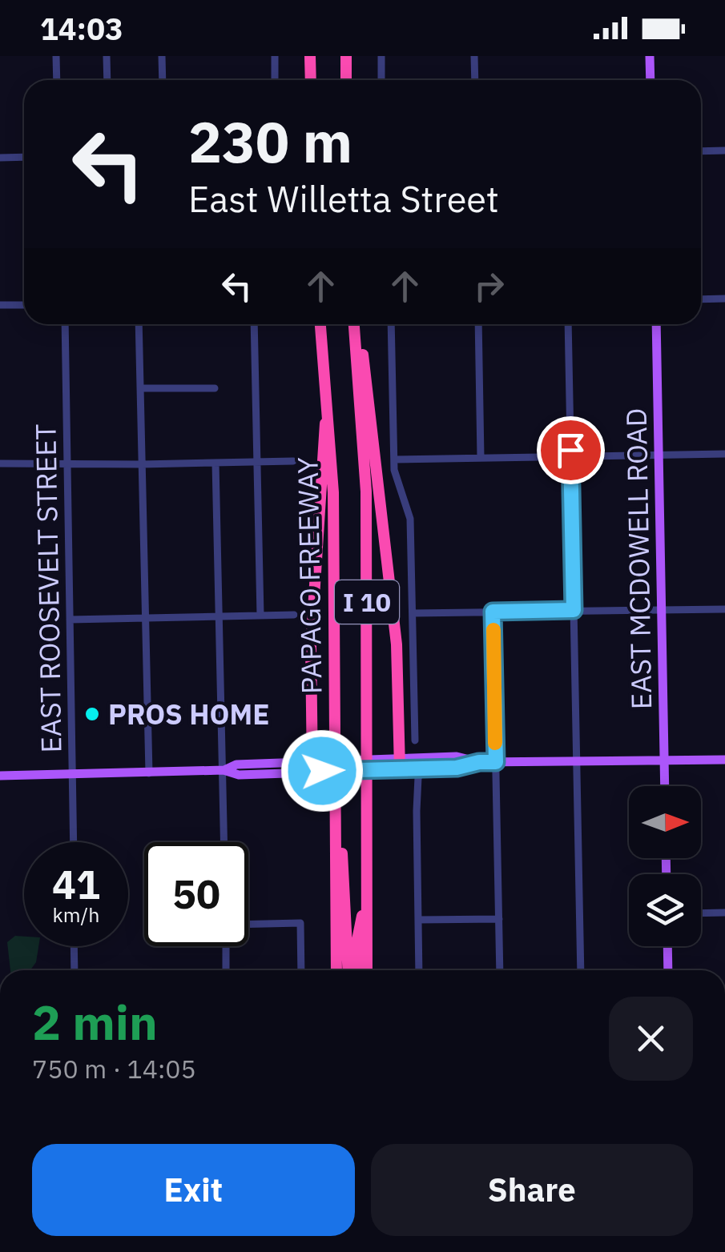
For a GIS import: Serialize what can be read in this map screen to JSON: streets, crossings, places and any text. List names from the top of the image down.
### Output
{
  "streets": {
    "highway": ["PAPAGO FREEWAY", "I 10"],
    "main road": ["EAST MCDOWELL ROAD"],
    "street": ["EAST ROOSEVELT STREET"]
  },
  "places": ["PROS HOME"],
  "north": "right",
  "page": {
    "status": "14:03",
    "turn": ["230 m", "East Willetta Street"],
    "speed": "41 km/h",
    "limit": "50",
    "heading": ["2 min", "750 m · 14:05"],
    "buttons": ["Exit", "Share"]
  }
}
